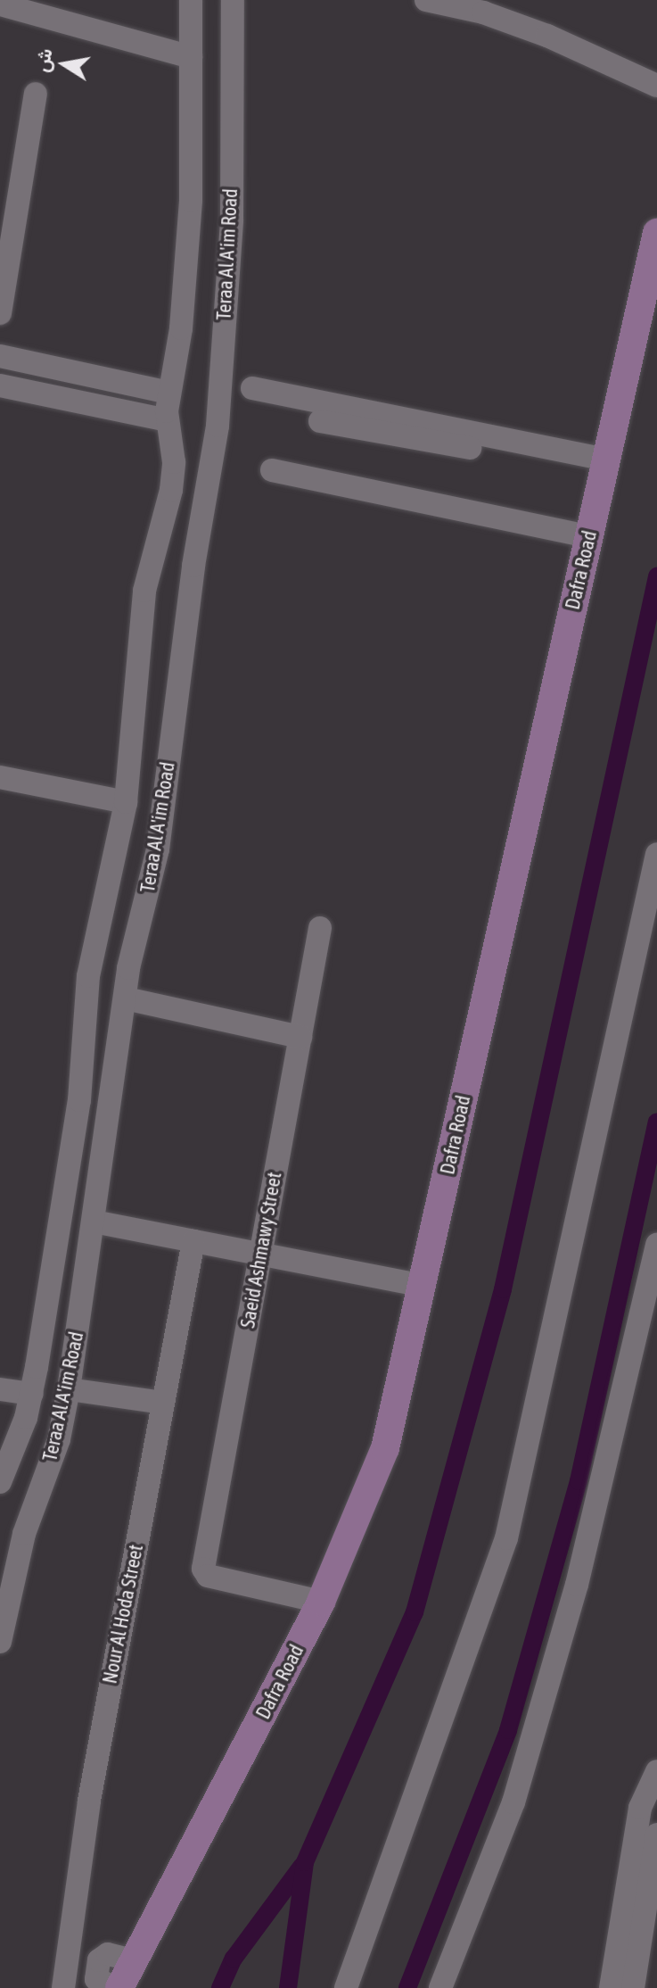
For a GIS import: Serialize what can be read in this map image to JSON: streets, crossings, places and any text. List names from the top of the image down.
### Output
{
  "streets": {
    "main road": ["Dafra Road"],
    "street": ["Teraa Al A'im Road", "Saeid Ashmawy Street", "Nour Al Hoda Street"]
  },
  "crossings": [
    ["Dafra Road", "Saeid Ashmawy Street"]
  ],
  "north": "left"
}
